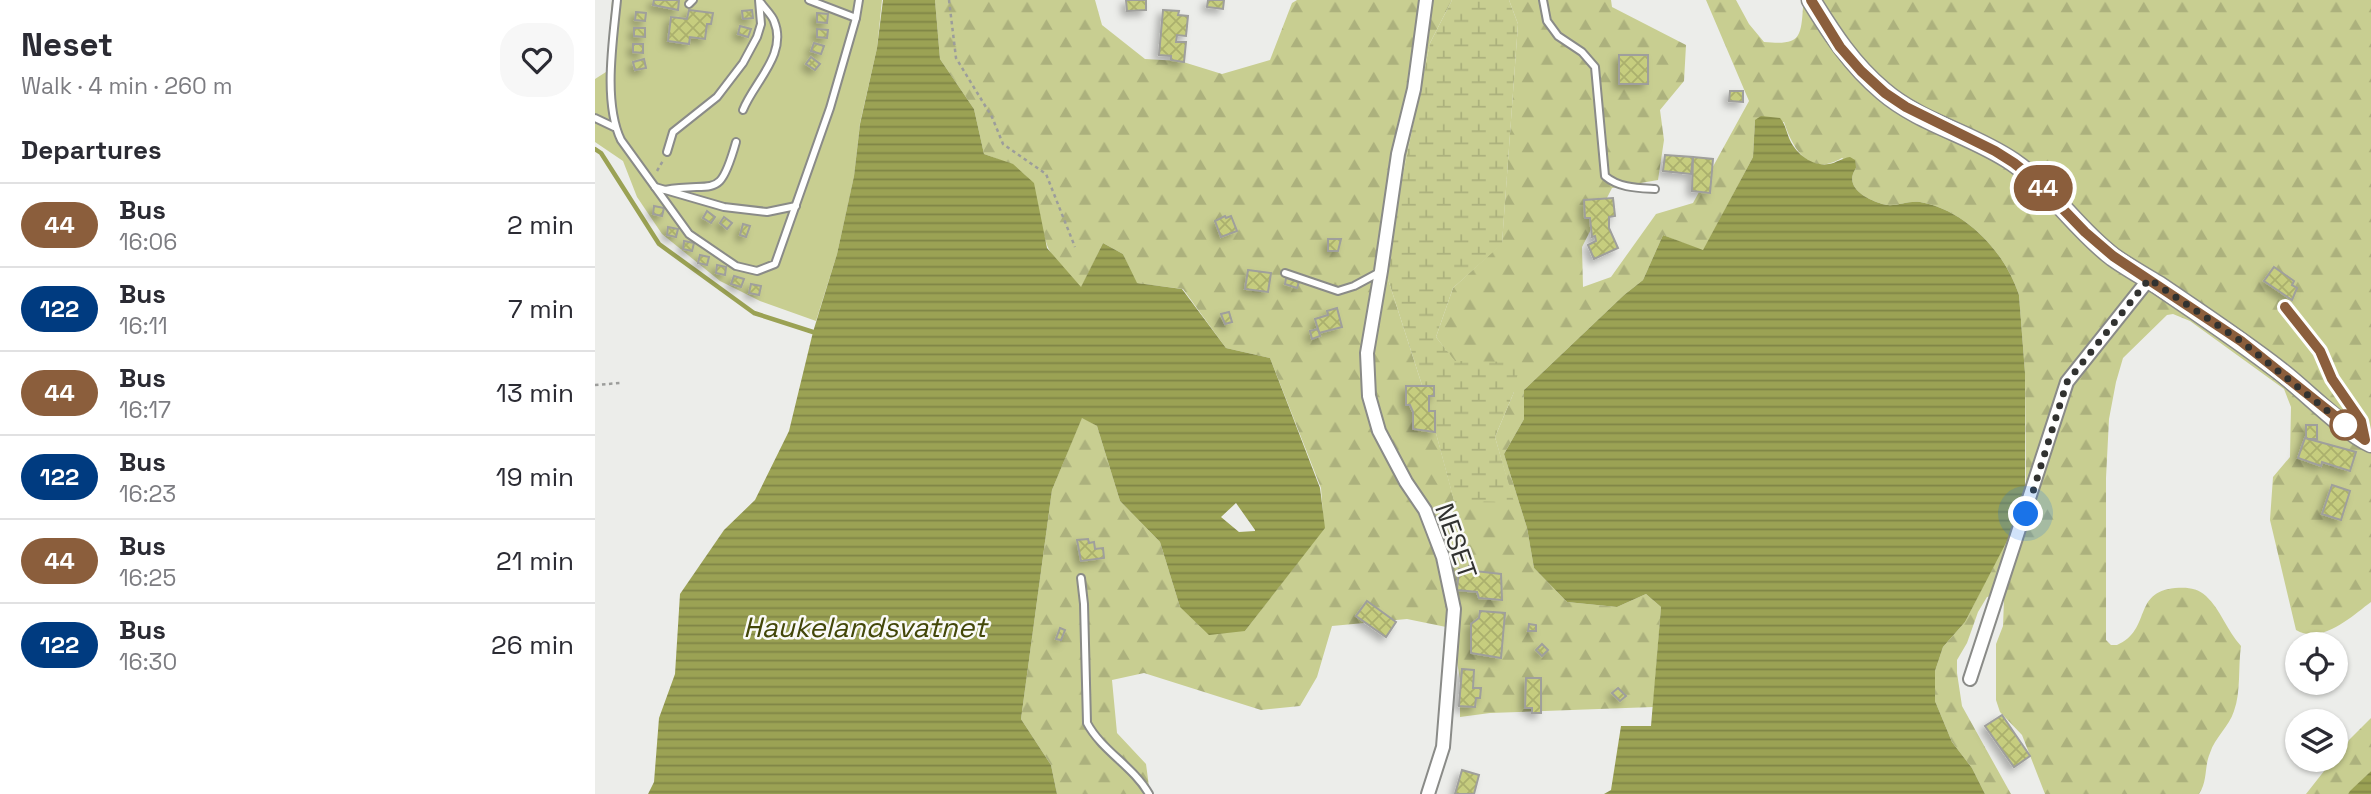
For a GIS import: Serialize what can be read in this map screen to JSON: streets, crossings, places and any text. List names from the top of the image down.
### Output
{
  "streets": {
    "street": ["NESET"]
  },
  "water": ["Haukelandsvatnet"],
  "lines": ["bus line 44"],
  "page": {
    "heading": [
      ["Neset", "Walk · 4 min · 260 m"],
      "Departures"
    ],
    "on_map": "44",
    "list": [
      {
        "mark": "44",
        "name": "Bus",
        "note": "16:06",
        "value": "2 min"
      },
      {
        "mark": "122",
        "name": "Bus",
        "note": "16:11",
        "value": "7 min"
      },
      {
        "mark": "44",
        "name": "Bus",
        "note": "16:17",
        "value": "13 min"
      },
      {
        "mark": "122",
        "name": "Bus",
        "note": "16:23",
        "value": "19 min"
      },
      {
        "mark": "44",
        "name": "Bus",
        "note": "16:25",
        "value": "21 min"
      },
      {
        "mark": "122",
        "name": "Bus",
        "note": "16:30",
        "value": "26 min"
      }
    ]
  }
}
